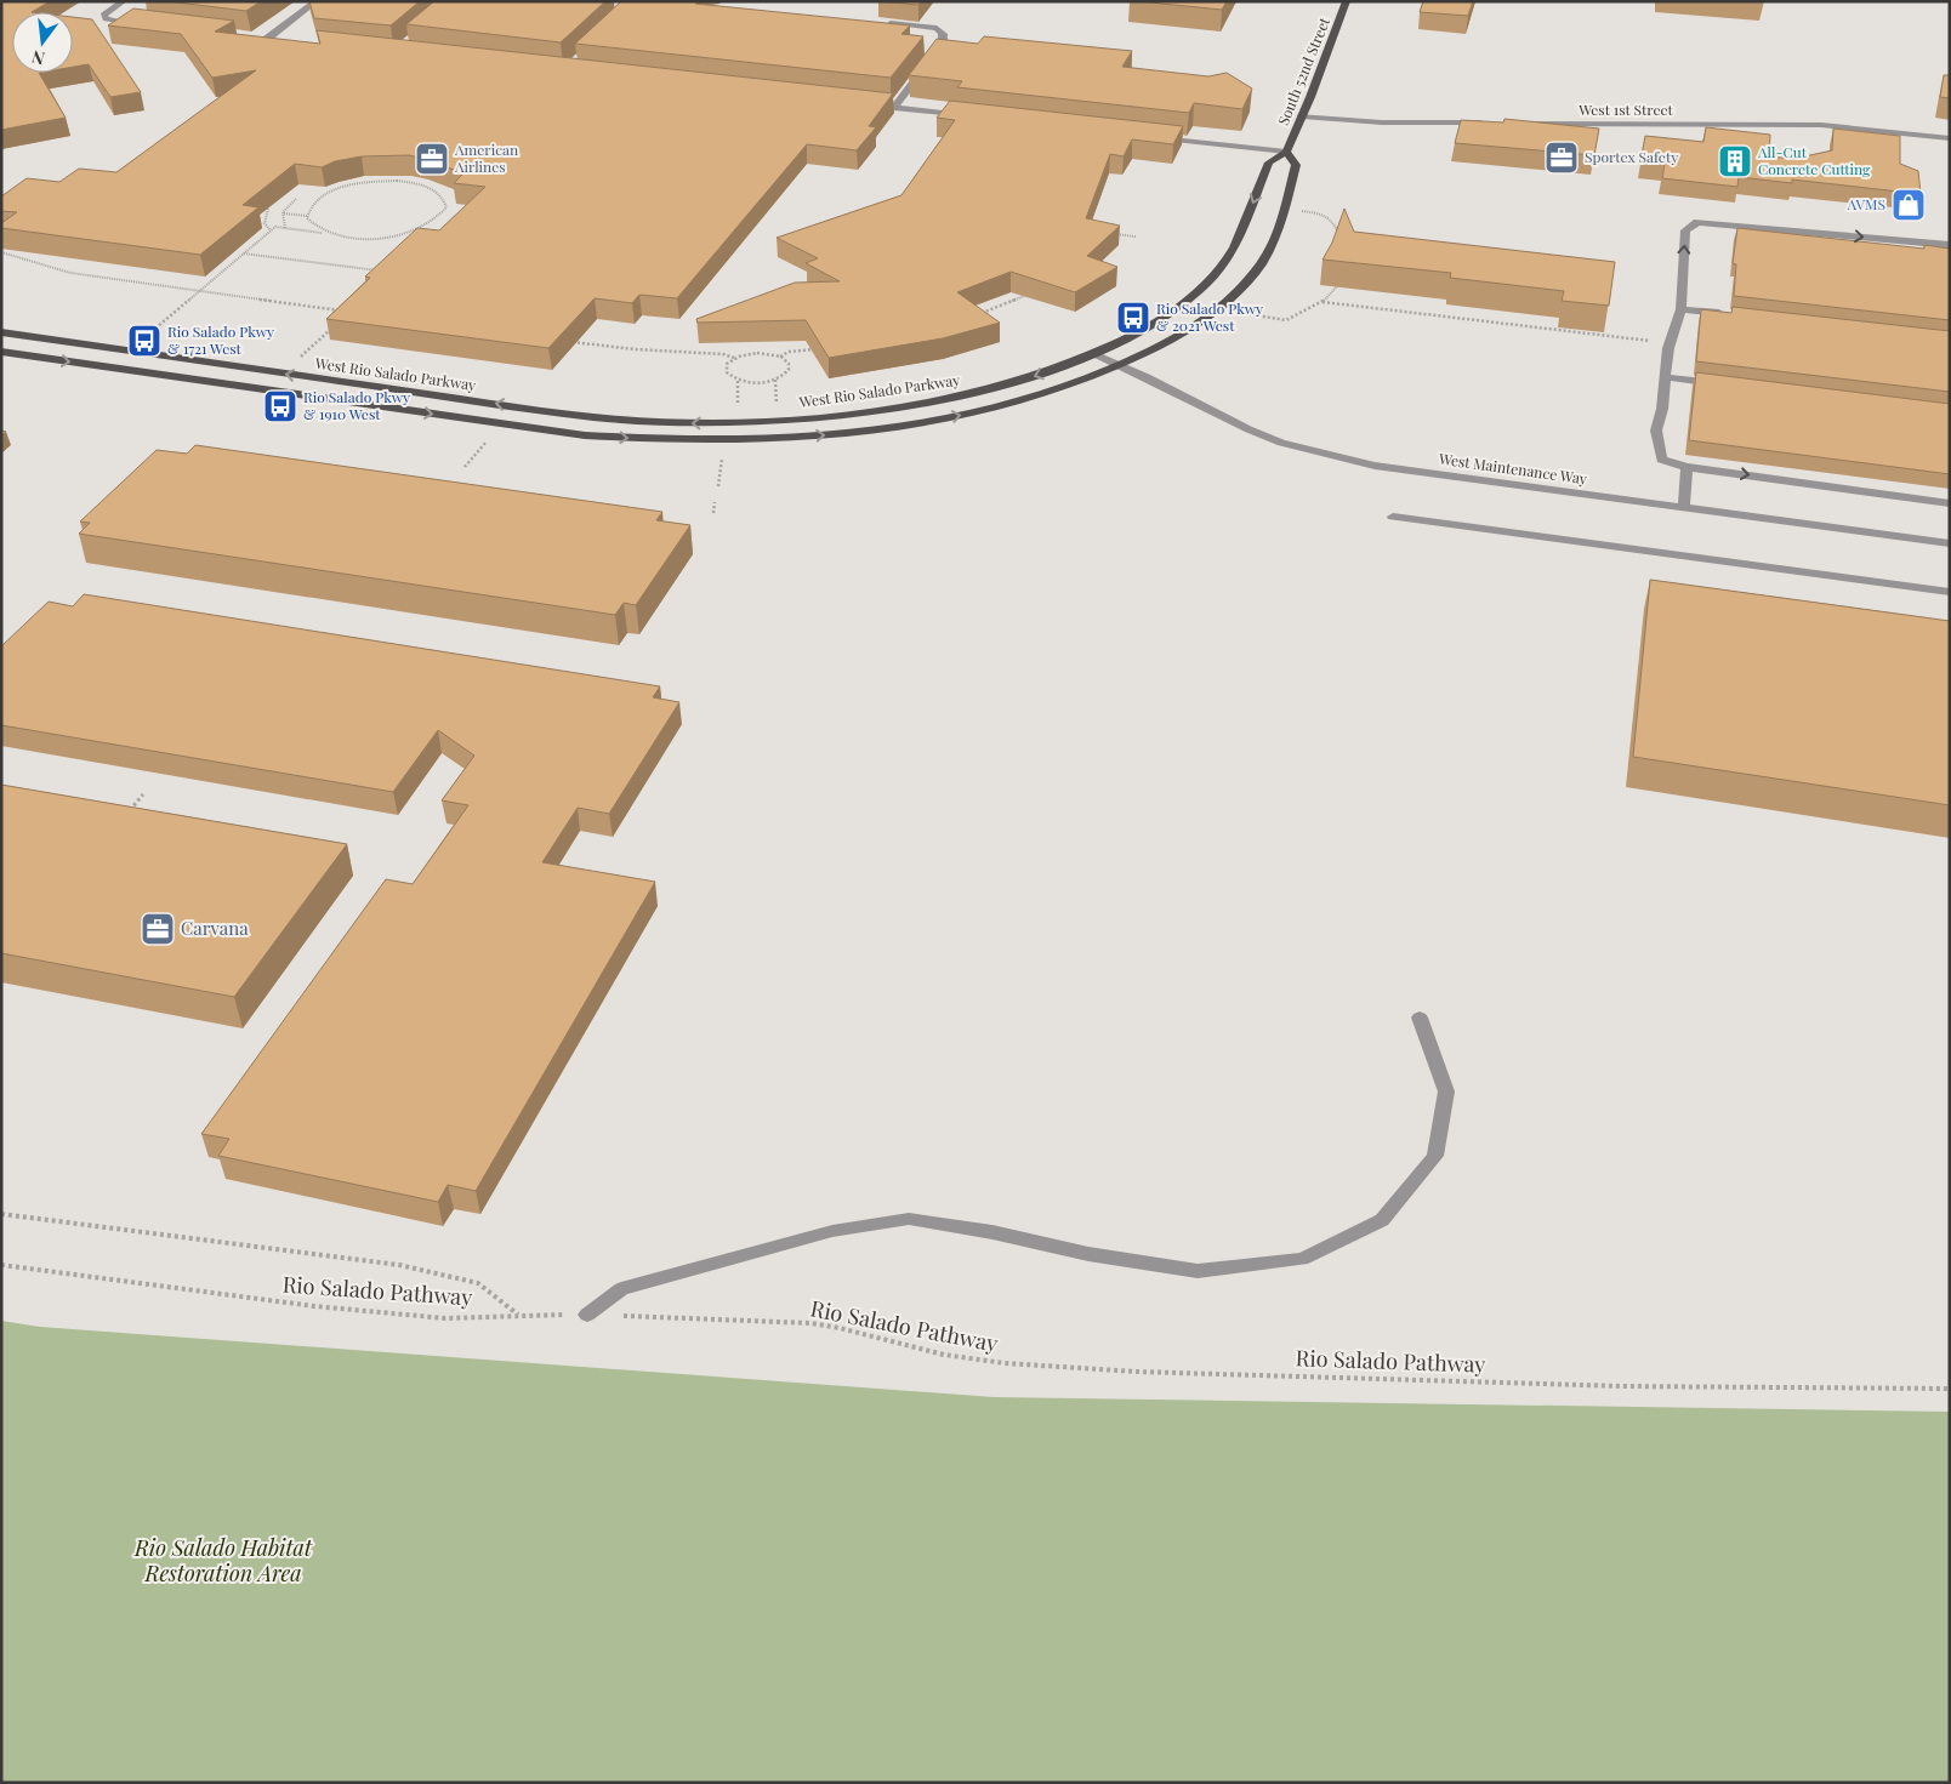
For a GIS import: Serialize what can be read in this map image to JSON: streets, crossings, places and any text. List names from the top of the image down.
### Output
{
  "streets": {
    "main road": ["South 52nd Street", "West Rio Salado Parkway"],
    "street": ["West 1st Street", "West Maintenance Way"],
    "path": ["Rio Salado Pathway"]
  },
  "crossings": [
    ["South 52nd Street", "West Rio Salado Parkway"],
    ["West Rio Salado Parkway", "West Maintenance Way"]
  ],
  "parks": ["Rio Salado Habitat Restoration Area"],
  "places": {
    "office": ["Sportex Safety", "American Airlines", "Carvana"],
    "building": ["All-Cut Concrete Cutting"],
    "shop": ["AVMS"],
    "bus stop": ["Rio Salado Pkwy & 2021 West", "Rio Salado Pkwy & 1721 West", "Rio Salado Pkwy & 1910 West"]
  },
  "north": "bottom"
}
